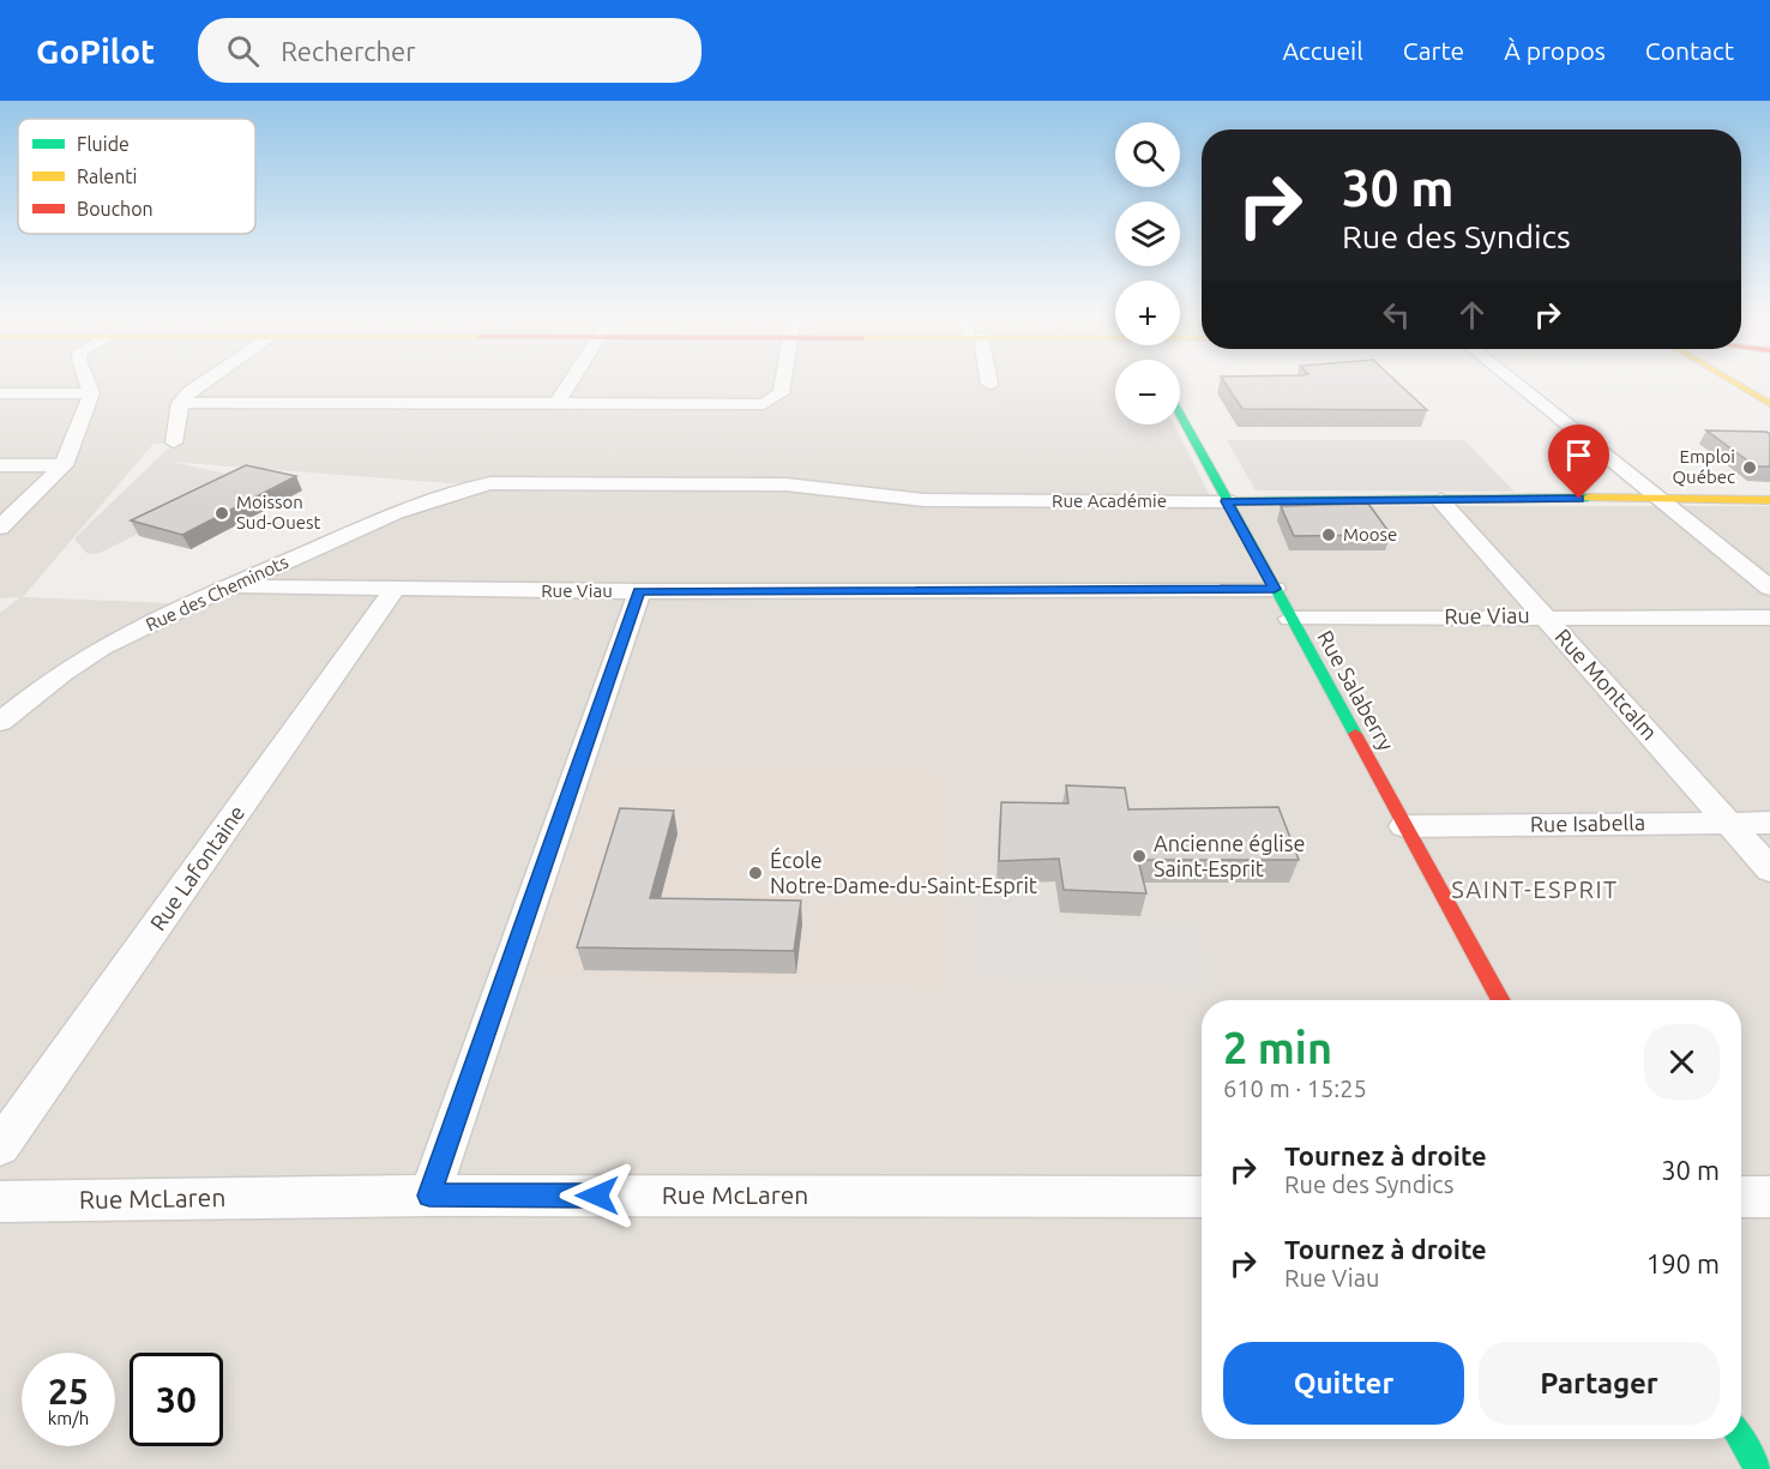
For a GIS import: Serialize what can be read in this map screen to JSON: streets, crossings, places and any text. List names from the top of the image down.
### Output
{
  "streets": {
    "street": [
      "Rue Académie",
      "Rue Viau",
      "Rue des Cheminots",
      "Rue Montcalm",
      "Rue Salaberry",
      "Rue Isabella",
      "Rue Lafontaine",
      "Rue McLaren"
    ]
  },
  "crossings": [
    ["Rue Académie", "Rue des Cheminots"],
    ["Rue Académie", "Rue Montcalm"],
    ["Rue Académie", "Rue Salaberry"],
    ["Rue Viau", "Rue des Cheminots"],
    ["Rue Viau", "Rue Montcalm"],
    ["Rue Viau", "Rue Salaberry"],
    ["Rue Viau", "Rue Lafontaine"],
    ["Rue Montcalm", "Rue Isabella"],
    ["Rue Salaberry", "Rue Isabella"]
  ],
  "districts": ["SAINT-ESPRIT"],
  "places": [
    "Emploi Québec",
    "Moisson Sud-Ouest",
    "Moose",
    "Ancienne église Saint-Esprit",
    "École Notre-Dame-du-Saint-Esprit"
  ],
  "legend": ["Fluide", "Ralenti", "Bouchon"],
  "page": {
    "header": "GoPilot",
    "search": "Rechercher",
    "nav": [
      "Accueil",
      "Carte",
      "À propos",
      "Contact"
    ],
    "map_buttons": ["+", "−"],
    "turn": ["30 m", "Rue des Syndics"],
    "heading": ["2 min", "610 m · 15:25"],
    "list": [
      {
        "name": "Tournez à droite",
        "note": "Rue des Syndics",
        "value": "30 m"
      },
      {
        "name": "Tournez à droite",
        "note": "Rue Viau",
        "value": "190 m"
      }
    ],
    "buttons": ["Quitter", "Partager"],
    "speed": "25 km/h",
    "limit": "30"
  }
}
